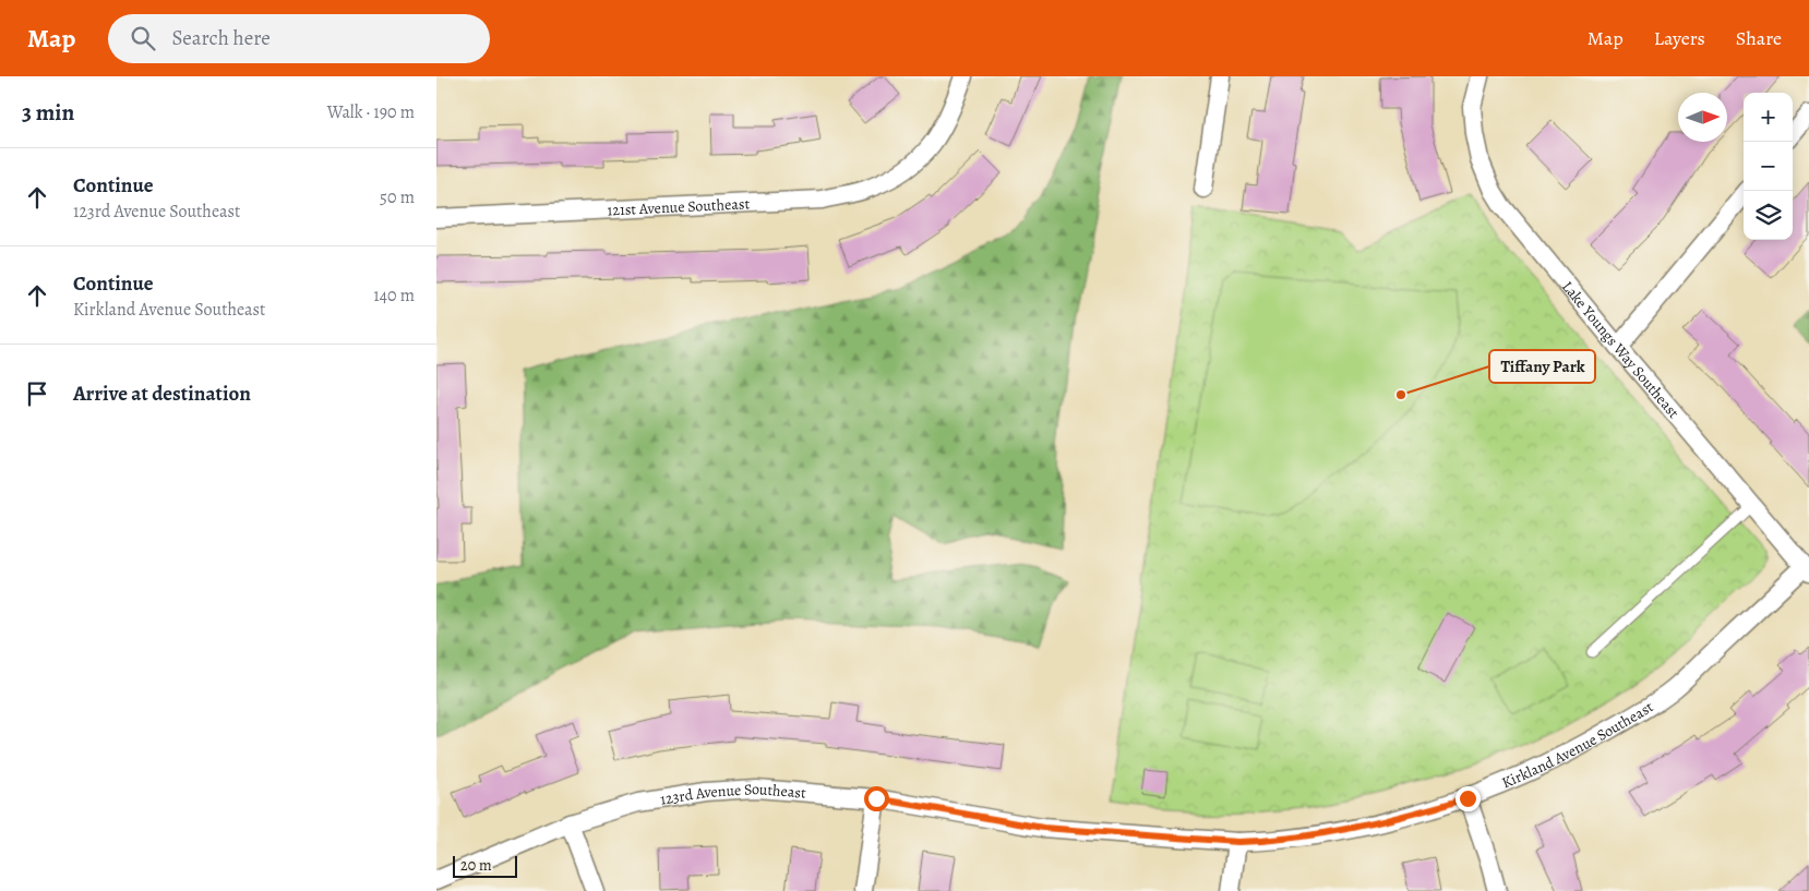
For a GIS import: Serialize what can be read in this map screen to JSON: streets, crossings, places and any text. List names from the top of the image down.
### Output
{
  "streets": {
    "street": [
      "121st Avenue Southeast",
      "Lake Youngs Way Southeast",
      "Kirkland Avenue Southeast",
      "123rd Avenue Southeast"
    ]
  },
  "crossings": [
    ["Lake Youngs Way Southeast", "Kirkland Avenue Southeast"],
    ["Kirkland Avenue Southeast", "123rd Avenue Southeast"]
  ],
  "places": ["Tiffany Park"],
  "scale_bar": "20 m",
  "north": "right",
  "page": {
    "header": "Map",
    "search": "Search here",
    "nav": ["Map", "Layers", "Share"],
    "heading": ["3 min", "Walk · 190 m"],
    "map_buttons": ["+", "−"],
    "list": [
      ["Continue", "123rd Avenue Southeast", "50 m"],
      ["Continue", "Kirkland Avenue Southeast", "140 m"],
      "Arrive at destination"
    ],
    "scale": "20 m"
  }
}
